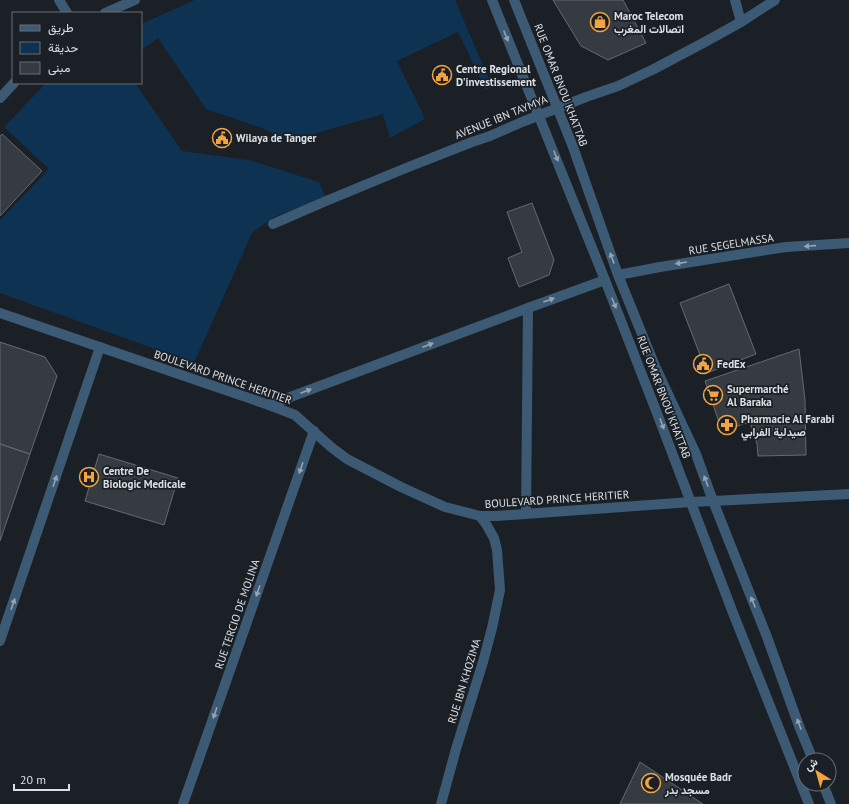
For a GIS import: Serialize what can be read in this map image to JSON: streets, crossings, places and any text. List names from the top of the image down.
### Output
{
  "streets": {
    "street": [
      "RUE OMAR BNOU KHATTAB",
      "AVENUE IBN TAYMYA",
      "RUE SEGELMASSA",
      "BOULEVARD PRINCE HERITIER",
      "RUE TERCIO DE MOLINA",
      "RUE IBN KHOZIMA"
    ]
  },
  "crossings": [
    ["RUE OMAR BNOU KHATTAB", "AVENUE IBN TAYMYA"],
    ["RUE OMAR BNOU KHATTAB", "RUE SEGELMASSA"],
    ["RUE OMAR BNOU KHATTAB", "BOULEVARD PRINCE HERITIER"],
    ["BOULEVARD PRINCE HERITIER", "RUE TERCIO DE MOLINA"],
    ["BOULEVARD PRINCE HERITIER", "RUE IBN KHOZIMA"]
  ],
  "one_way": ["RUE SEGELMASSA", "RUE TERCIO DE MOLINA"],
  "places": {
    "shop": ["Maroc Telecom اتصالات المغرب"],
    "public building": ["Centre Regional D'investissement", "Wilaya de Tanger", "FedEx"],
    "supermarket": ["Supermarché Al Baraka"],
    "pharmacy": ["Pharmacie Al Farabi صيدلية الفرابي"],
    "hospital": ["Centre De Biologic Medicale"],
    "mosque": ["Mosquée Badr مسجد بدر"]
  },
  "legend": ["طريق", "حديقة", "مبنى"],
  "scale_bar": "20 m",
  "north": "top left"
}
